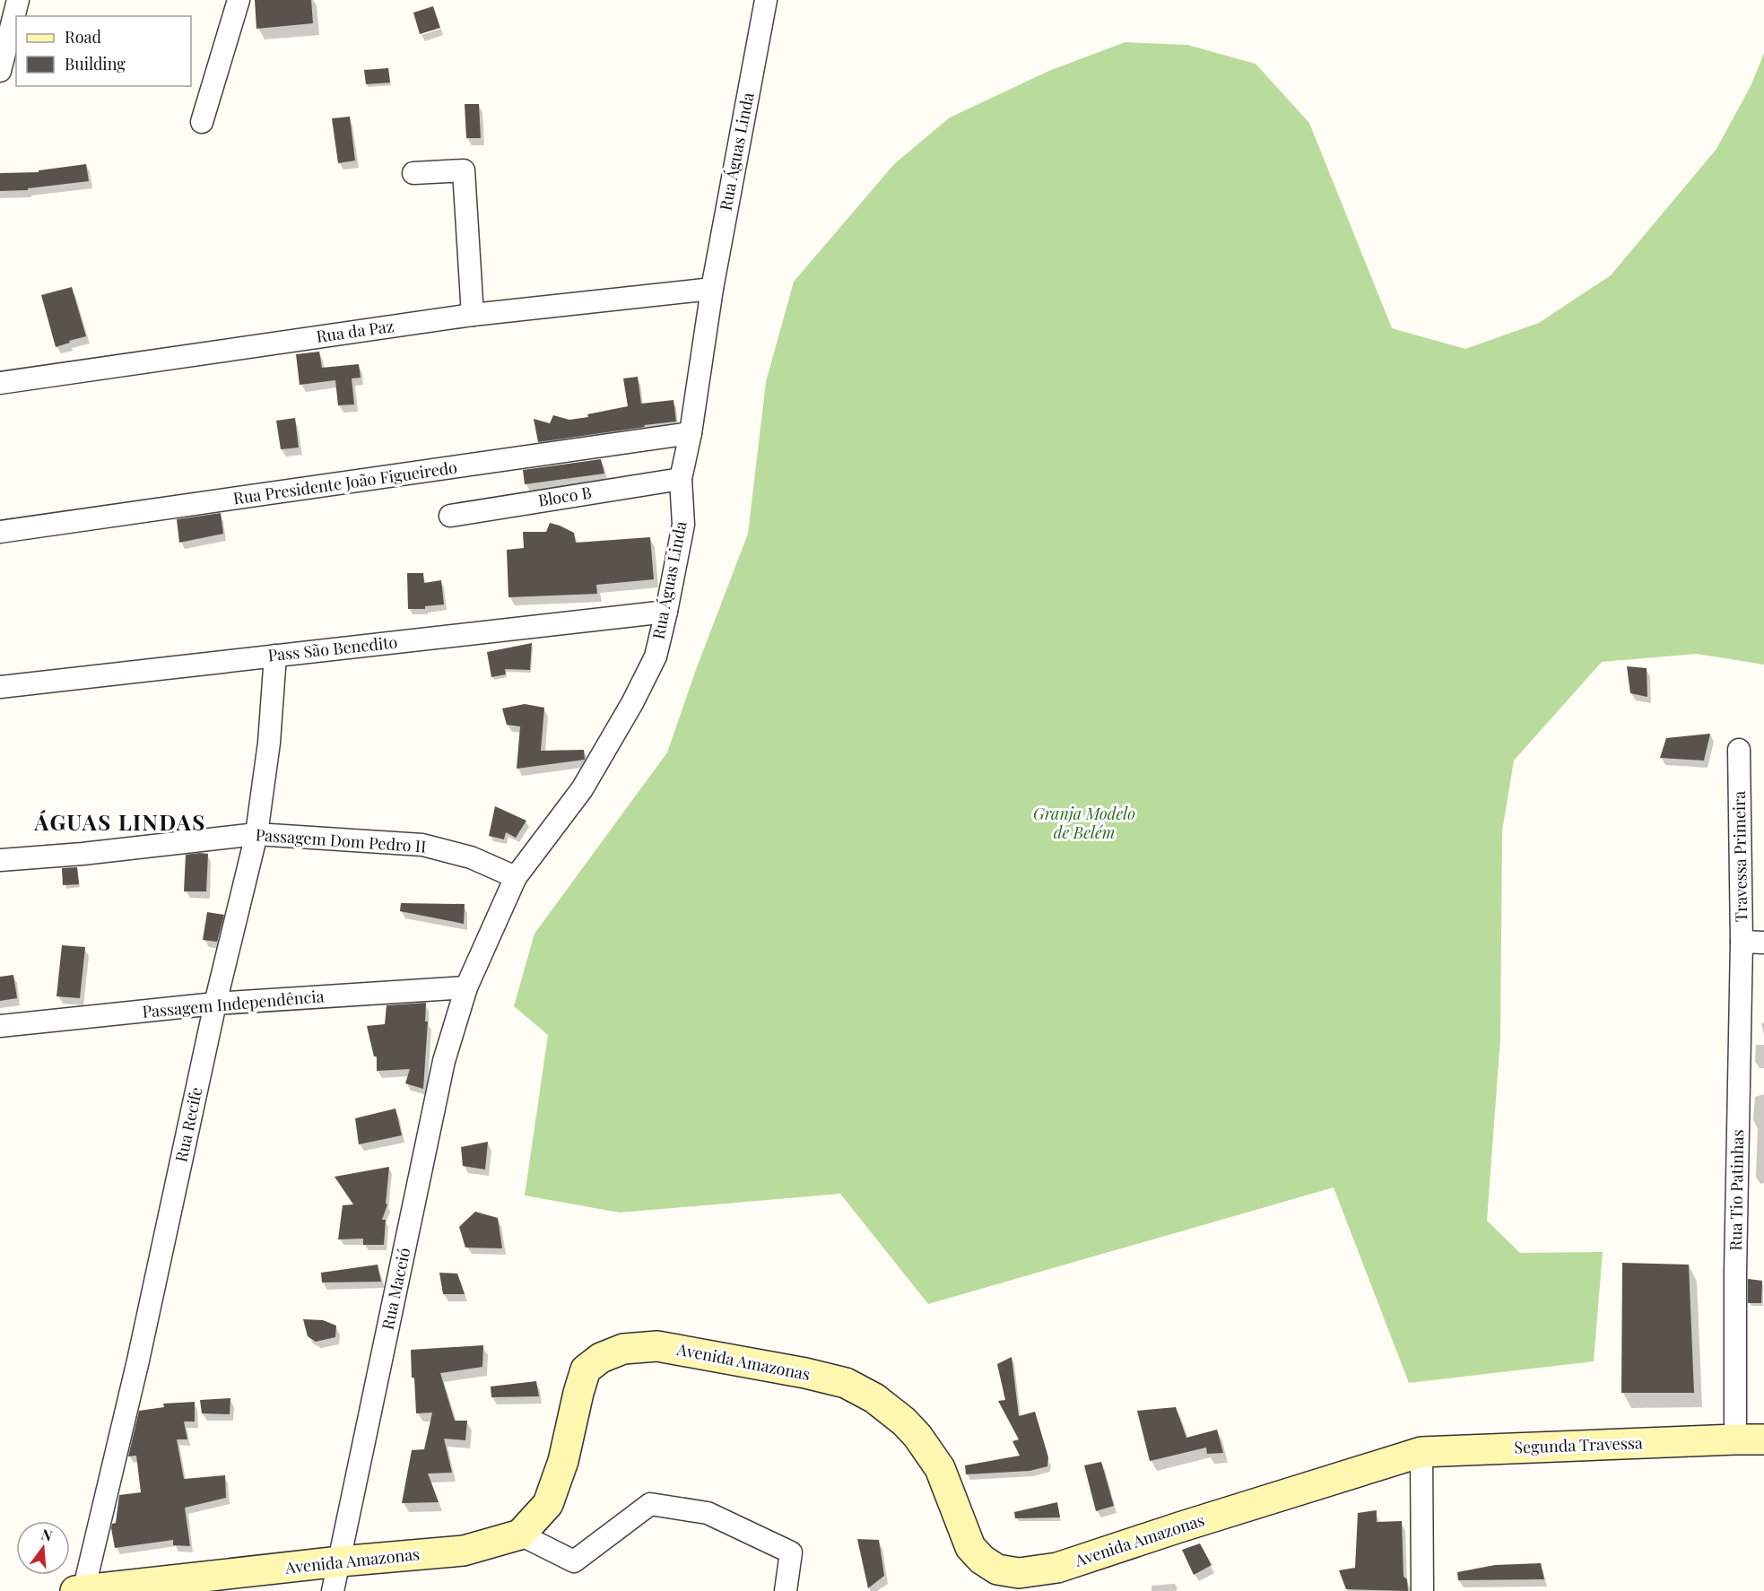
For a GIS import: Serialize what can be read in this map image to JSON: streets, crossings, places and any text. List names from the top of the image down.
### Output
{
  "streets": {
    "street": [
      "Rua Águas Linda",
      "Rua da Paz",
      "Rua Presidente João Figueiredo",
      "Bloco B",
      "Pass São Benedito",
      "Passagem Dom Pedro II",
      "Travessa Primeira",
      "Passagem Independência",
      "Rua Recife",
      "Rua Tio Patinhas",
      "Rua Maceió",
      "Avenida Amazonas",
      "Segunda Travessa"
    ]
  },
  "crossings": [
    ["Rua Águas Linda", "Rua da Paz"],
    ["Rua Águas Linda", "Rua Presidente João Figueiredo"],
    ["Rua Águas Linda", "Bloco B"],
    ["Rua Águas Linda", "Pass São Benedito"],
    ["Rua Águas Linda", "Passagem Dom Pedro II"],
    ["Rua Águas Linda", "Passagem Independência"],
    ["Rua Águas Linda", "Rua Maceió"],
    ["Pass São Benedito", "Rua Recife"],
    ["Passagem Dom Pedro II", "Rua Recife"],
    ["Travessa Primeira", "Rua Tio Patinhas"],
    ["Passagem Independência", "Rua Recife"],
    ["Passagem Independência", "Rua Maceió"],
    ["Rua Recife", "Avenida Amazonas"],
    ["Rua Tio Patinhas", "Segunda Travessa"],
    ["Rua Maceió", "Avenida Amazonas"],
    ["Avenida Amazonas", "Segunda Travessa"]
  ],
  "districts": ["ÁGUAS LINDAS"],
  "parks": ["Granja Modelo de Belém"],
  "legend": ["Road", "Building"],
  "north": "top"
}
